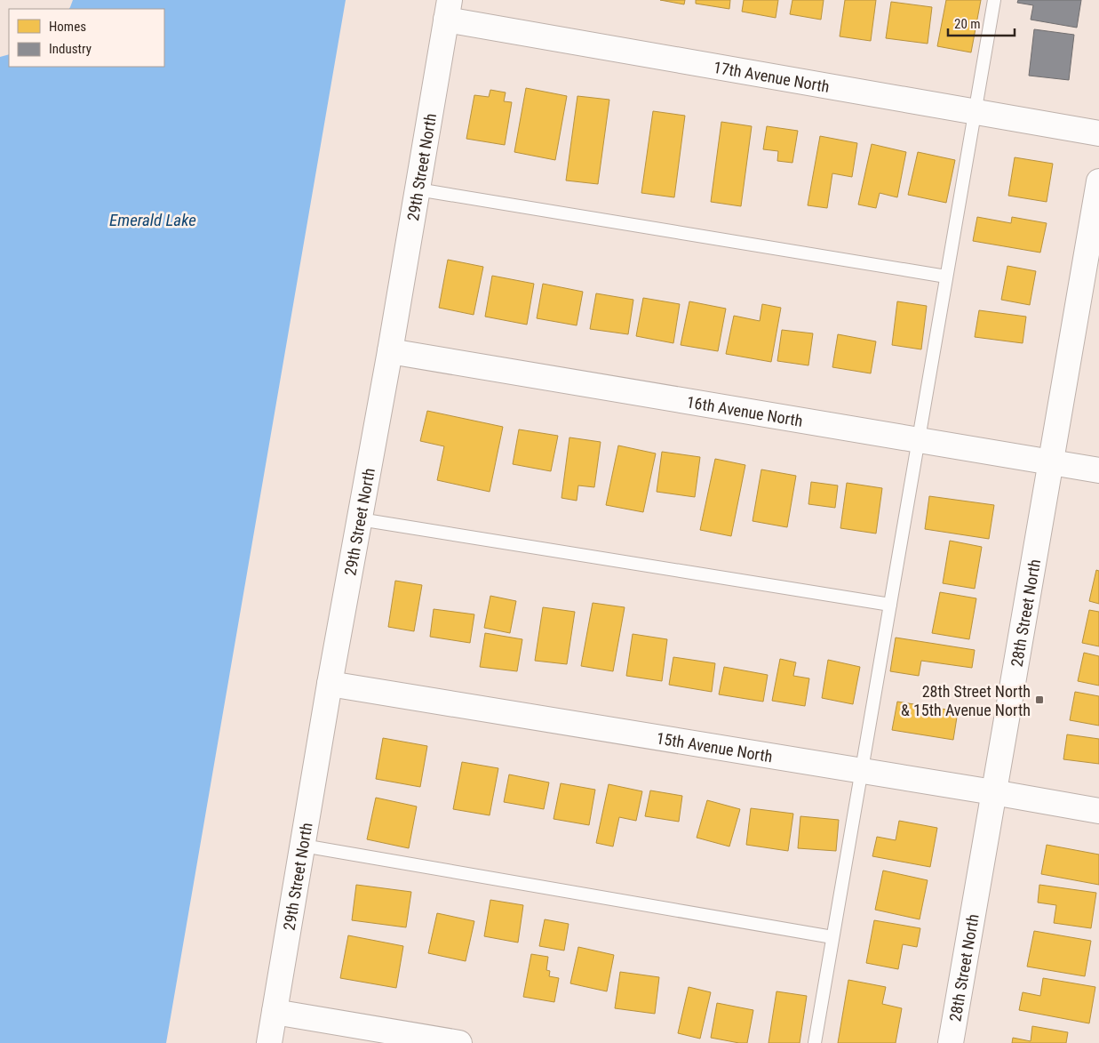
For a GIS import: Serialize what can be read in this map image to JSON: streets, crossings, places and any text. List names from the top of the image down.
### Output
{
  "streets": {
    "street": [
      "17th Avenue North",
      "29th Street North",
      "16th Avenue North",
      "28th Street North",
      "15th Avenue North"
    ]
  },
  "crossings": [
    ["17th Avenue North", "29th Street North"],
    ["29th Street North", "16th Avenue North"],
    ["29th Street North", "15th Avenue North"],
    ["16th Avenue North", "28th Street North"],
    ["28th Street North", "15th Avenue North"]
  ],
  "water": ["Emerald Lake"],
  "places": {
    "transit": ["28th Street North & 15th Avenue North"]
  },
  "legend": ["Homes", "Industry"],
  "scale_bar": "20 m"
}
